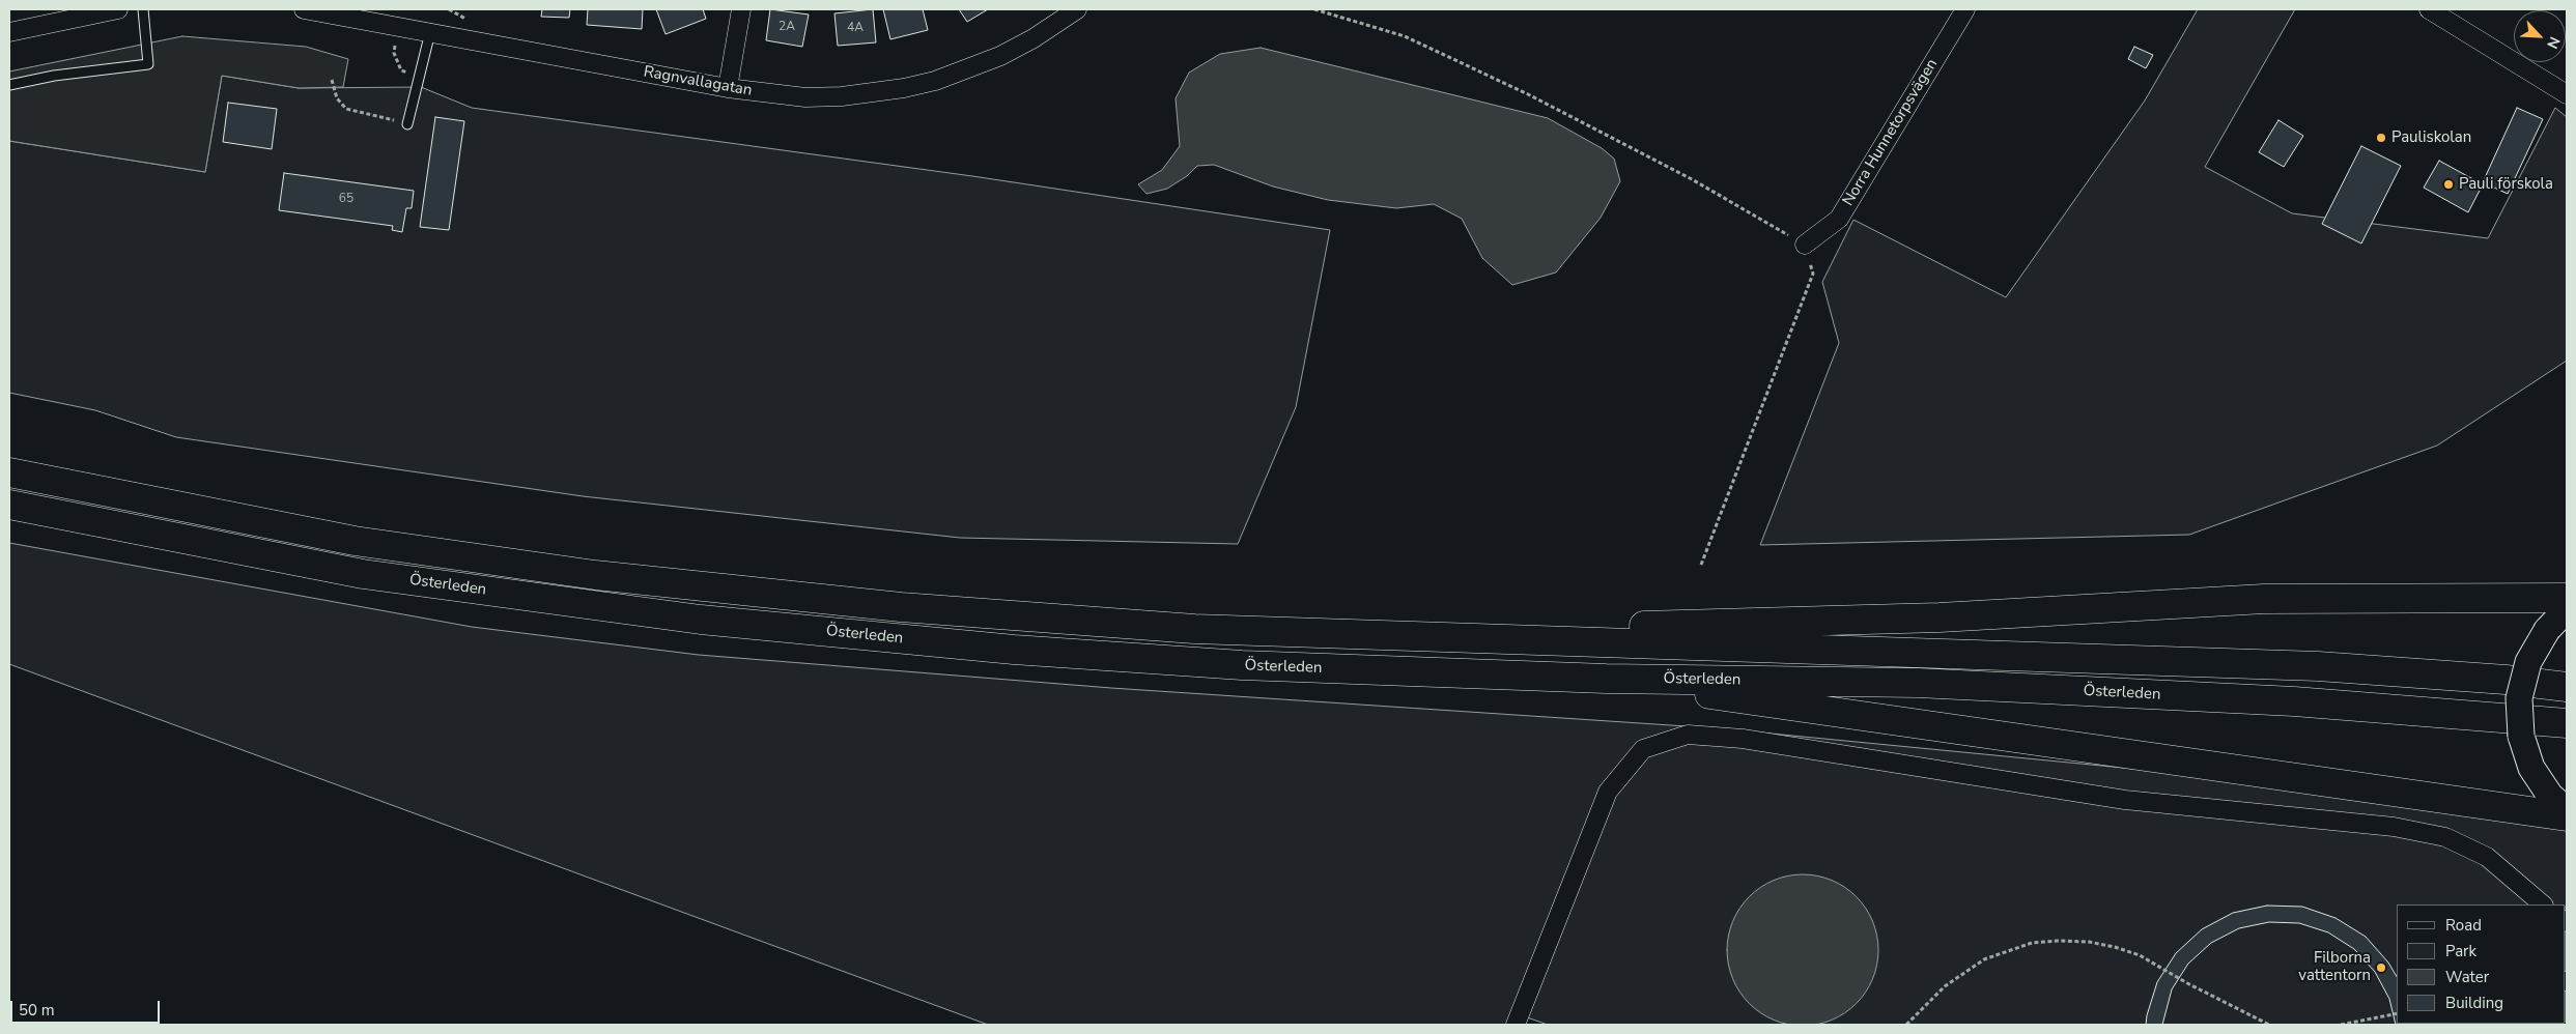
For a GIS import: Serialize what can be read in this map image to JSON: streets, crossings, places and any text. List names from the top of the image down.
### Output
{
  "streets": {
    "main road": ["Österleden"],
    "street": ["Ragnvallagatan", "Norra Hunnetorpsvägen"]
  },
  "places": ["Pauliskolan", "Pauli förskola", "Filborna vattentorn"],
  "house_numbers": ["2A", "4A", "65"],
  "legend": [
    "Road",
    "Park",
    "Water",
    "Building"
  ],
  "scale_bar": "50 m",
  "north": "bottom right"
}
